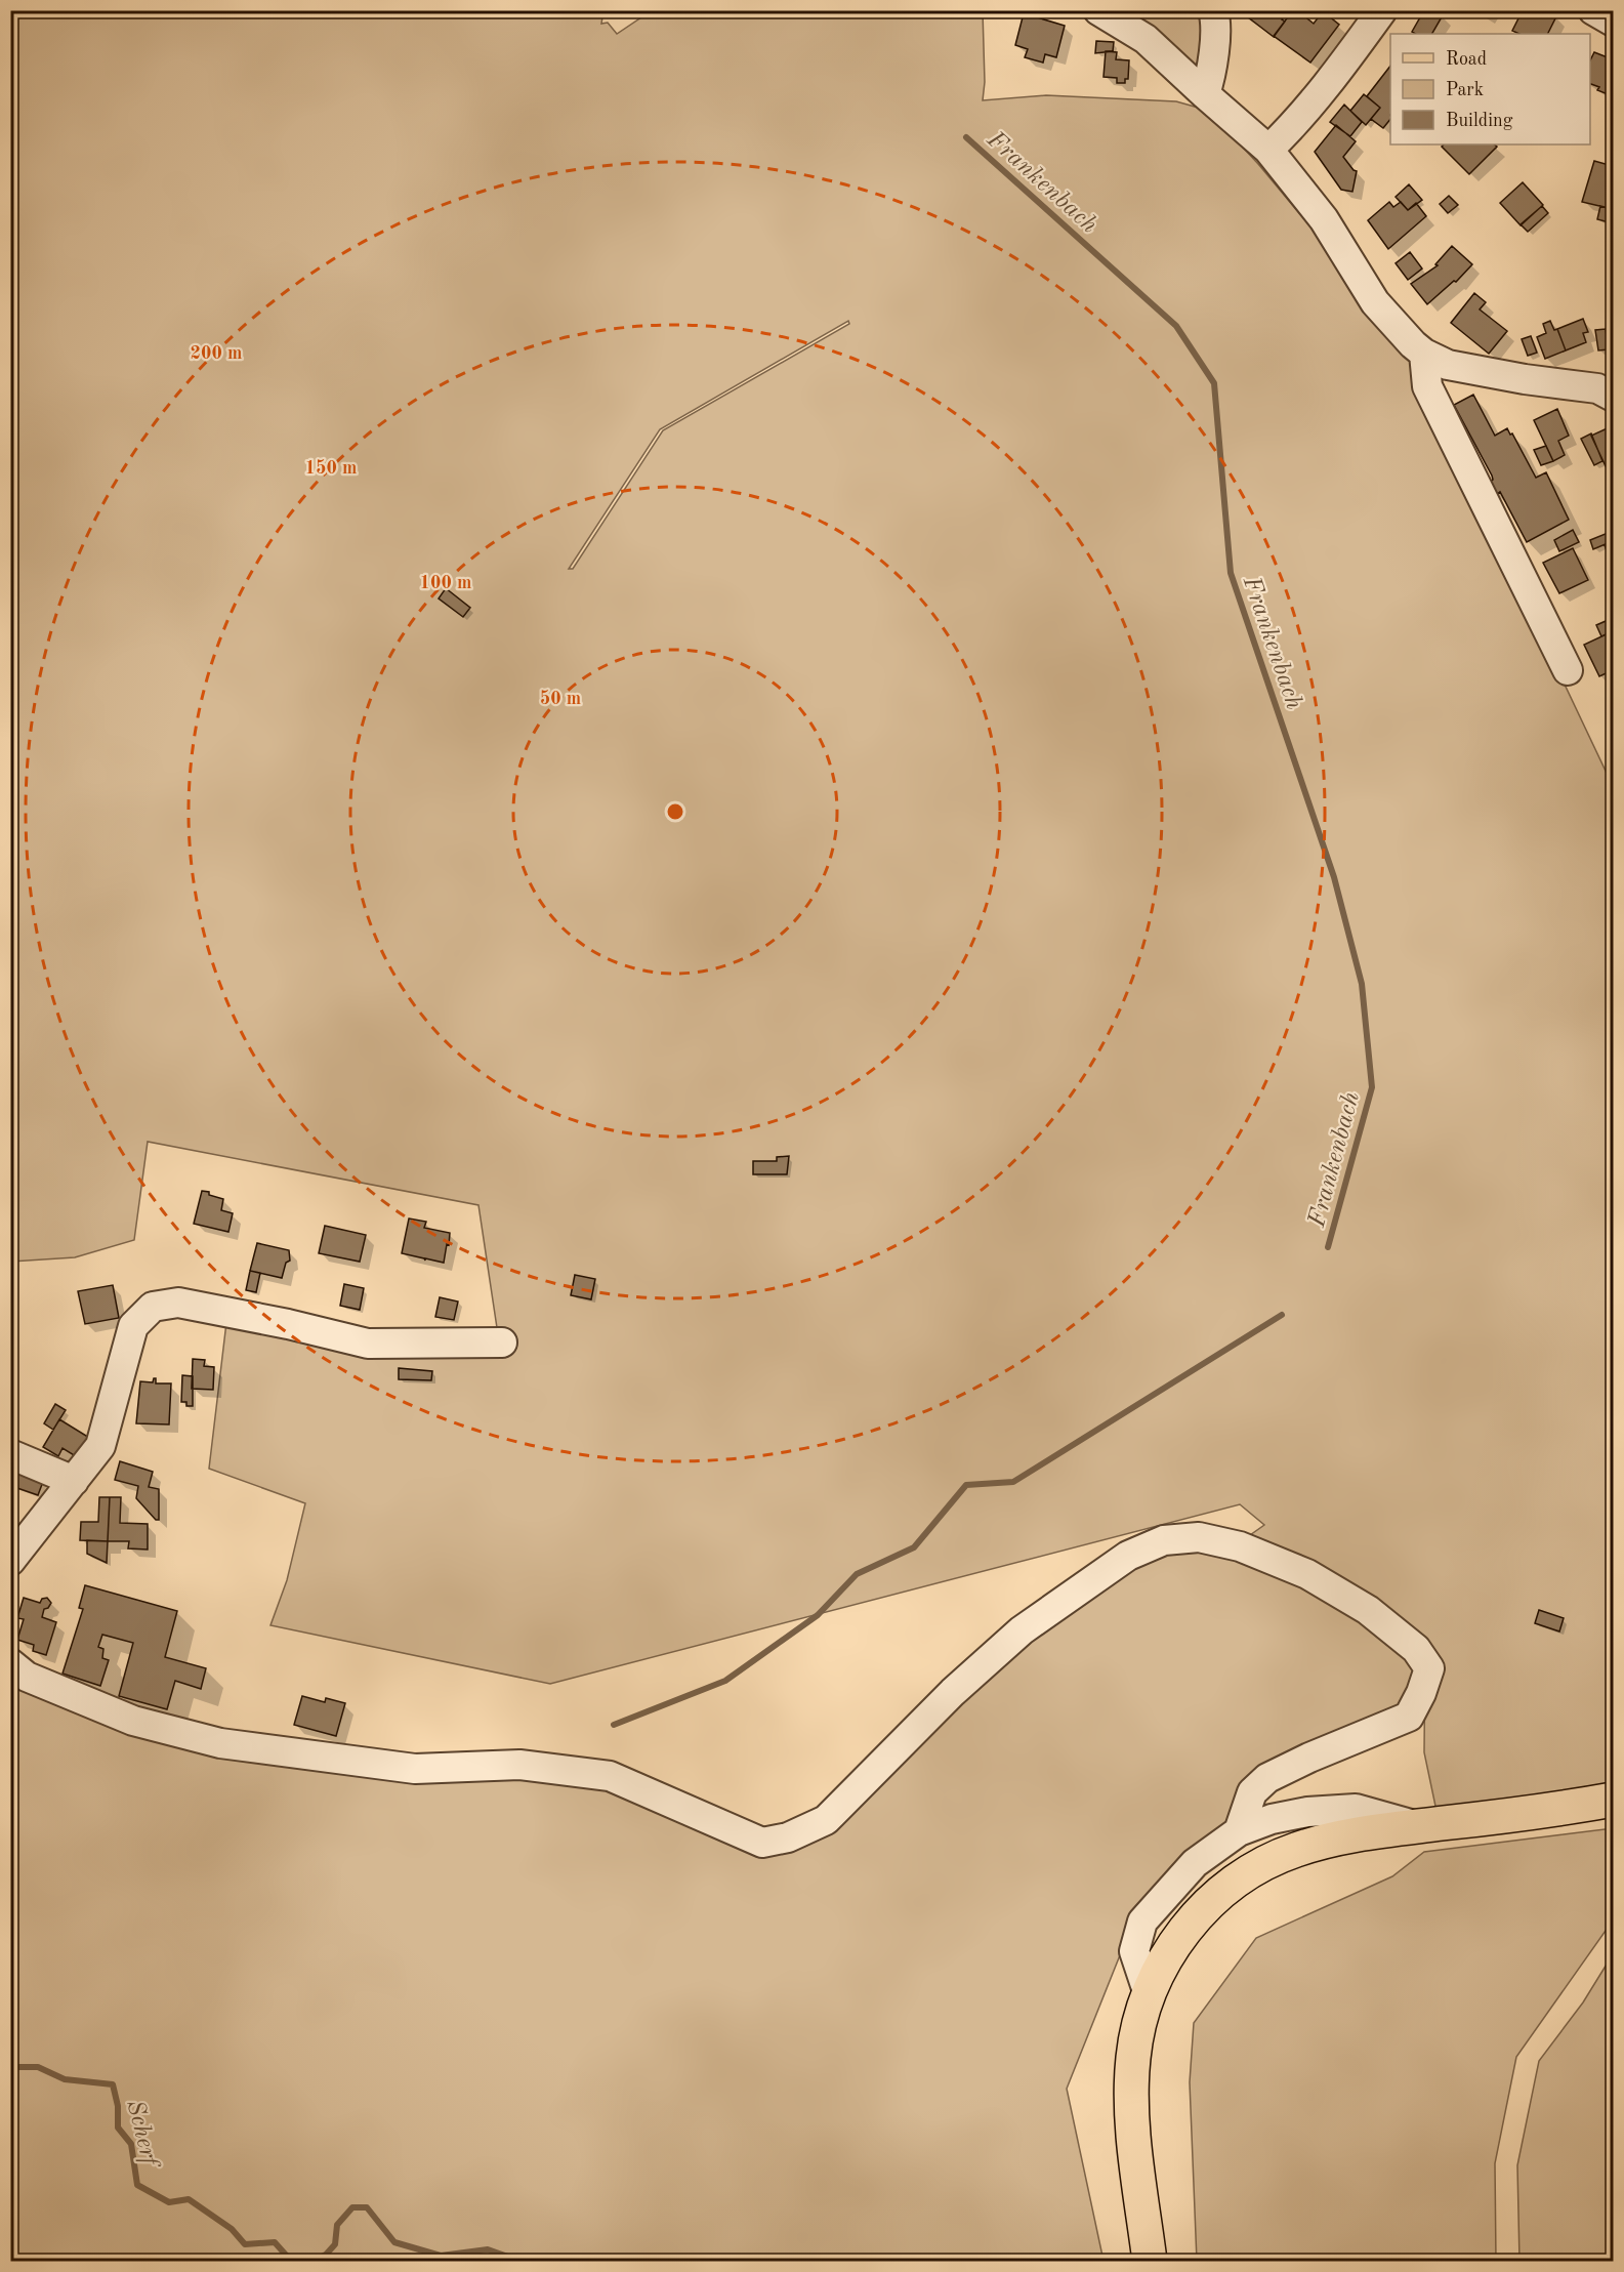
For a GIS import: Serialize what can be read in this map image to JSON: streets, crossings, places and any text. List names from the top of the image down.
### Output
{
  "water": ["Frankenbach", "Scherf"],
  "legend": ["Road", "Park", "Building"],
  "rings": [
    "200 m",
    "150 m",
    "100 m",
    "50 m"
  ]
}
